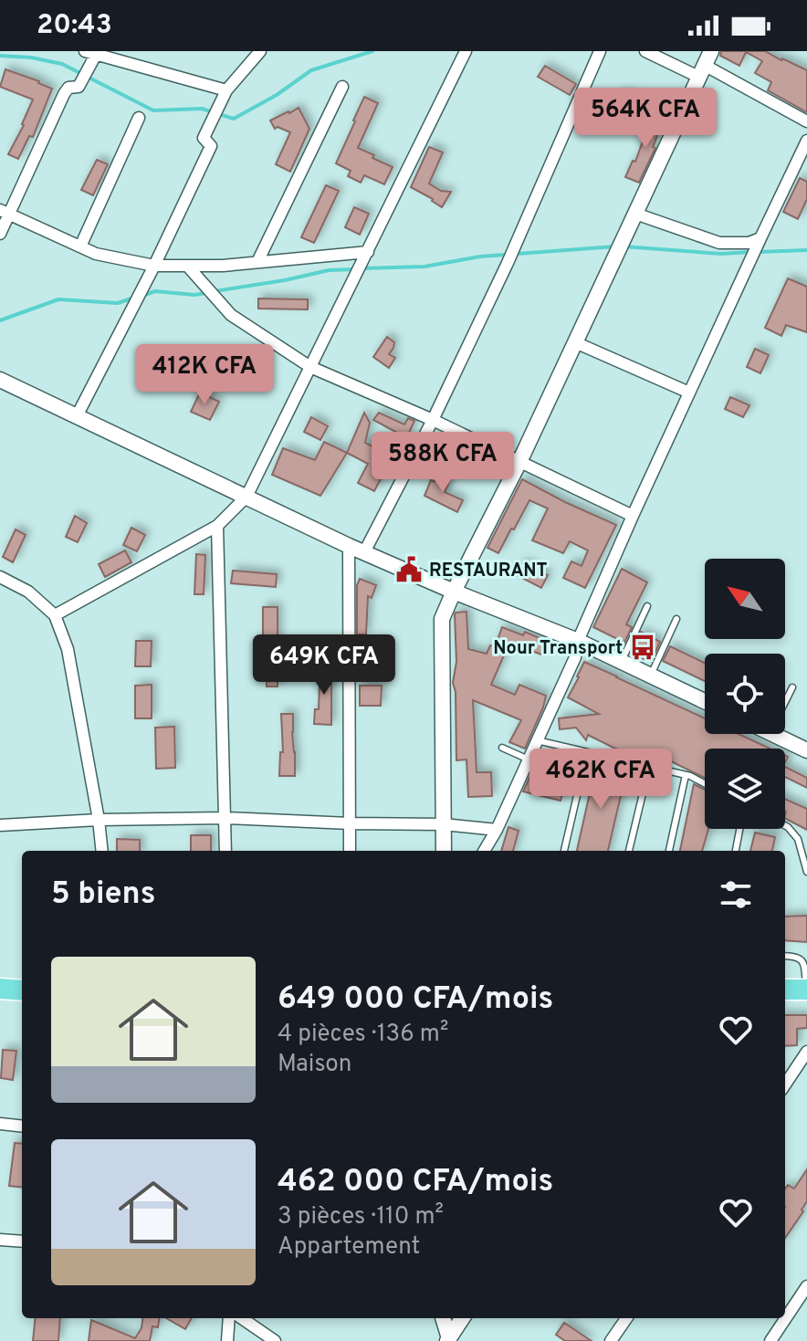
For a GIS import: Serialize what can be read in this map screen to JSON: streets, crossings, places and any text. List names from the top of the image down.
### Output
{
  "places": {
    "public building": ["RESTAURANT"],
    "bus stop": ["Nour Transport"]
  },
  "north": "top left",
  "page": {
    "status": "20:43",
    "price": [
      "564K CFA",
      "412K CFA",
      "588K CFA",
      "649K CFA",
      "462K CFA"
    ],
    "heading": "5 biens",
    "list": [
      {
        "name": "649 000 CFA/mois",
        "note": "4 pièces · 136 m² · Maison"
      },
      {
        "name": "462 000 CFA/mois",
        "note": "3 pièces · 110 m² · Appartement"
      }
    ]
  }
}
